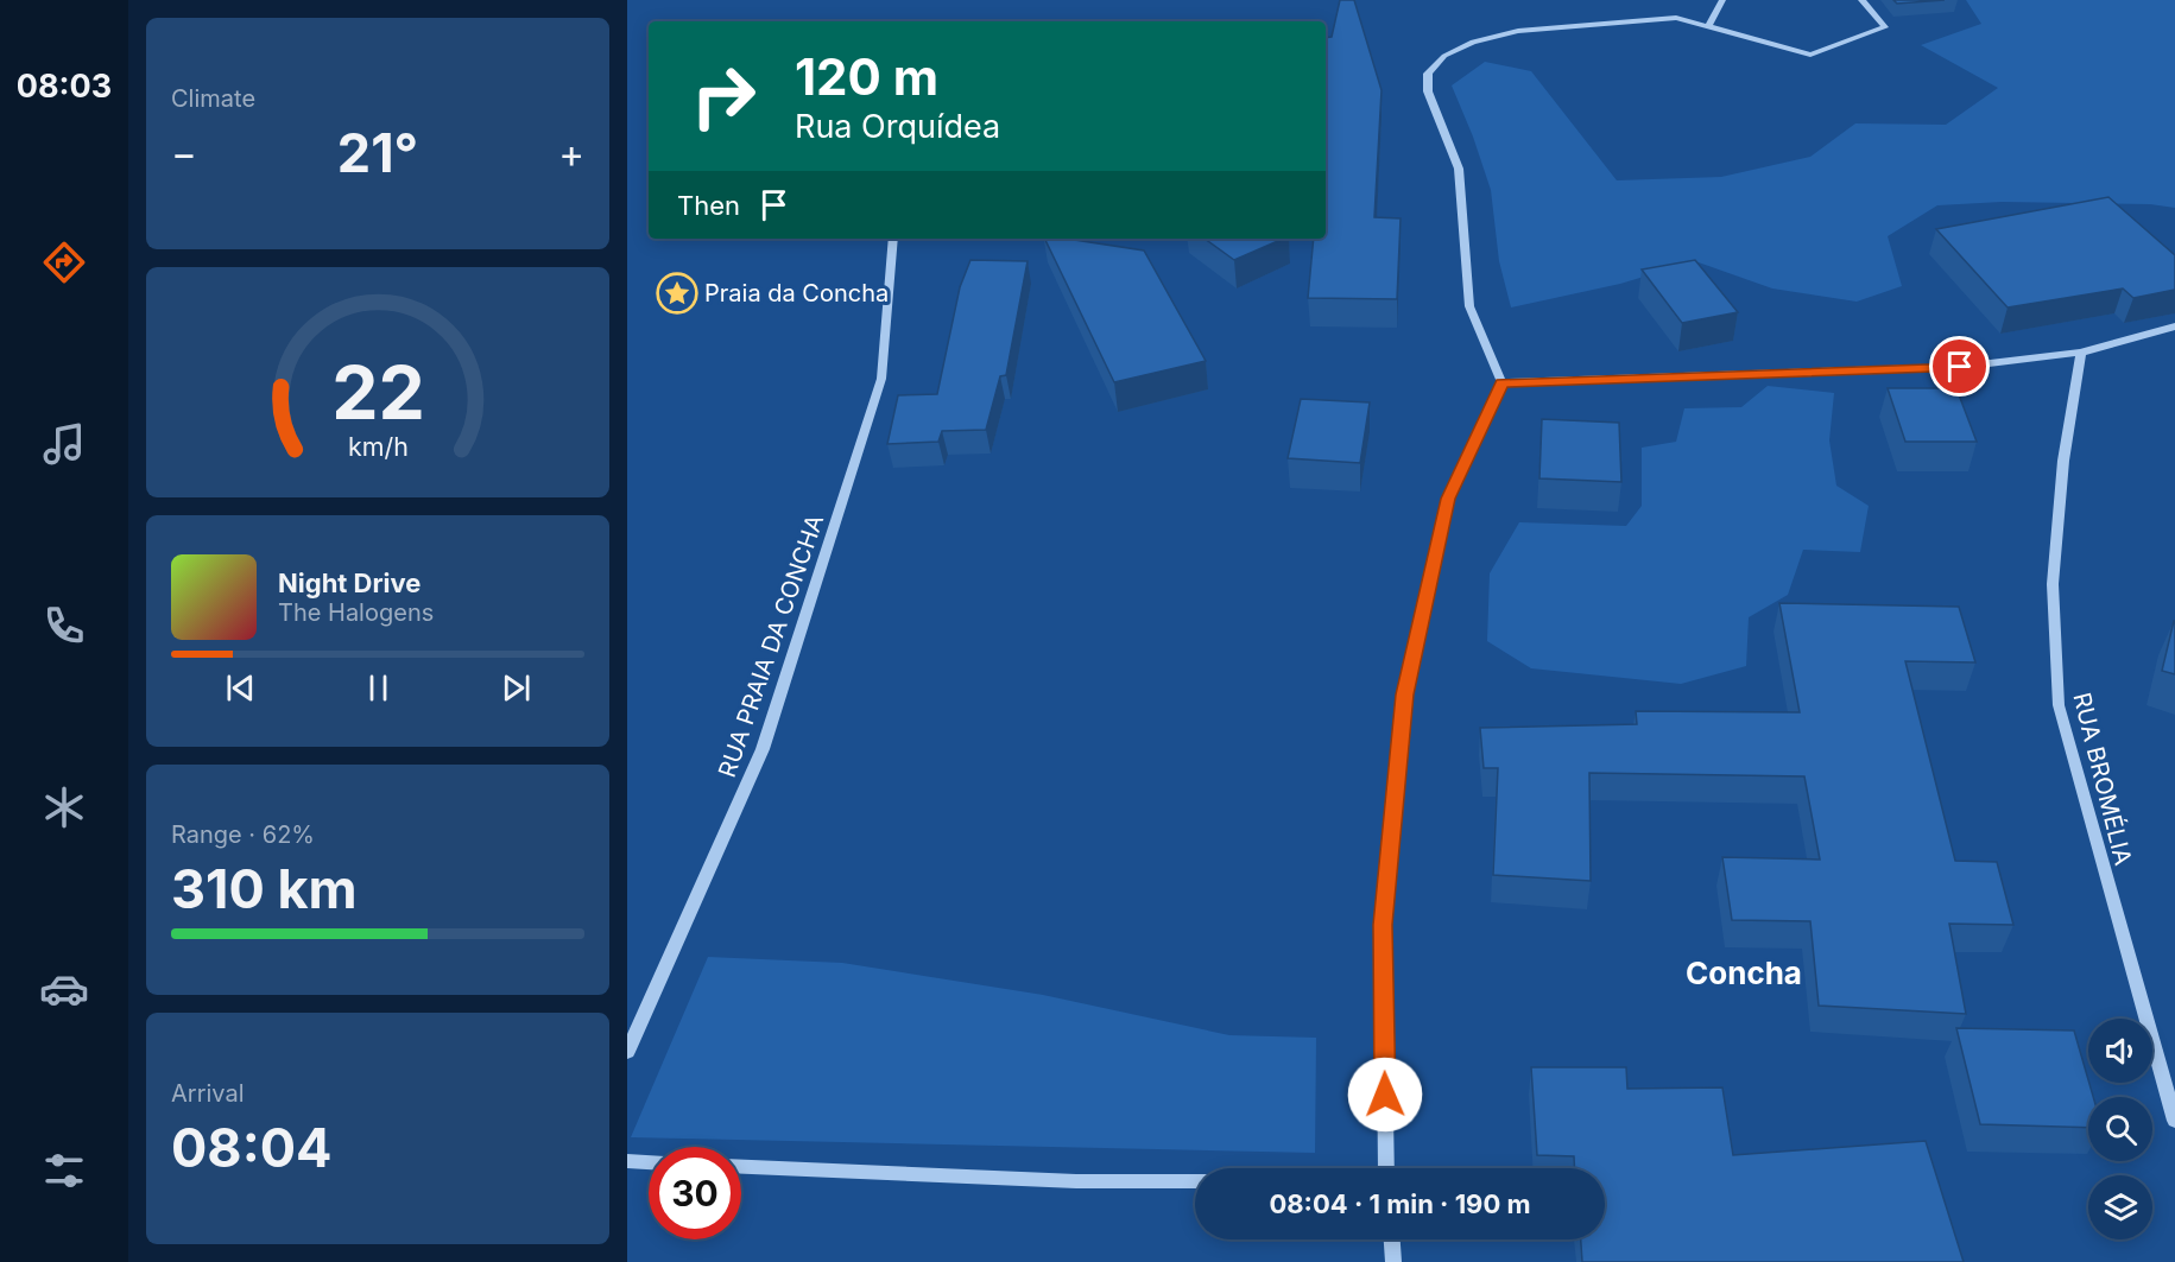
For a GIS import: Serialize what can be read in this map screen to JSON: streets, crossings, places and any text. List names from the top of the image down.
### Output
{
  "streets": {
    "street": ["RUA PRAIA DA CONCHA", "RUA BROMÉLIA"]
  },
  "districts": ["Concha"],
  "places": {
    "place": ["Praia da Concha"]
  },
  "page": {
    "tabs": "08:03",
    "tile": [
      "Climate",
      ["Range · 62%", "310 km"],
      ["Arrival", "08:04"]
    ],
    "turn": ["120 m", "Rua Orquídea"],
    "heat": ["−", "21°", "+"],
    "then": "Then",
    "song": ["Night Drive", "The Halogens"],
    "limit": "30",
    "trip": "08:04 · 1 min · 190 m",
    "gauge": ["22", "km/h"]
  }
}
